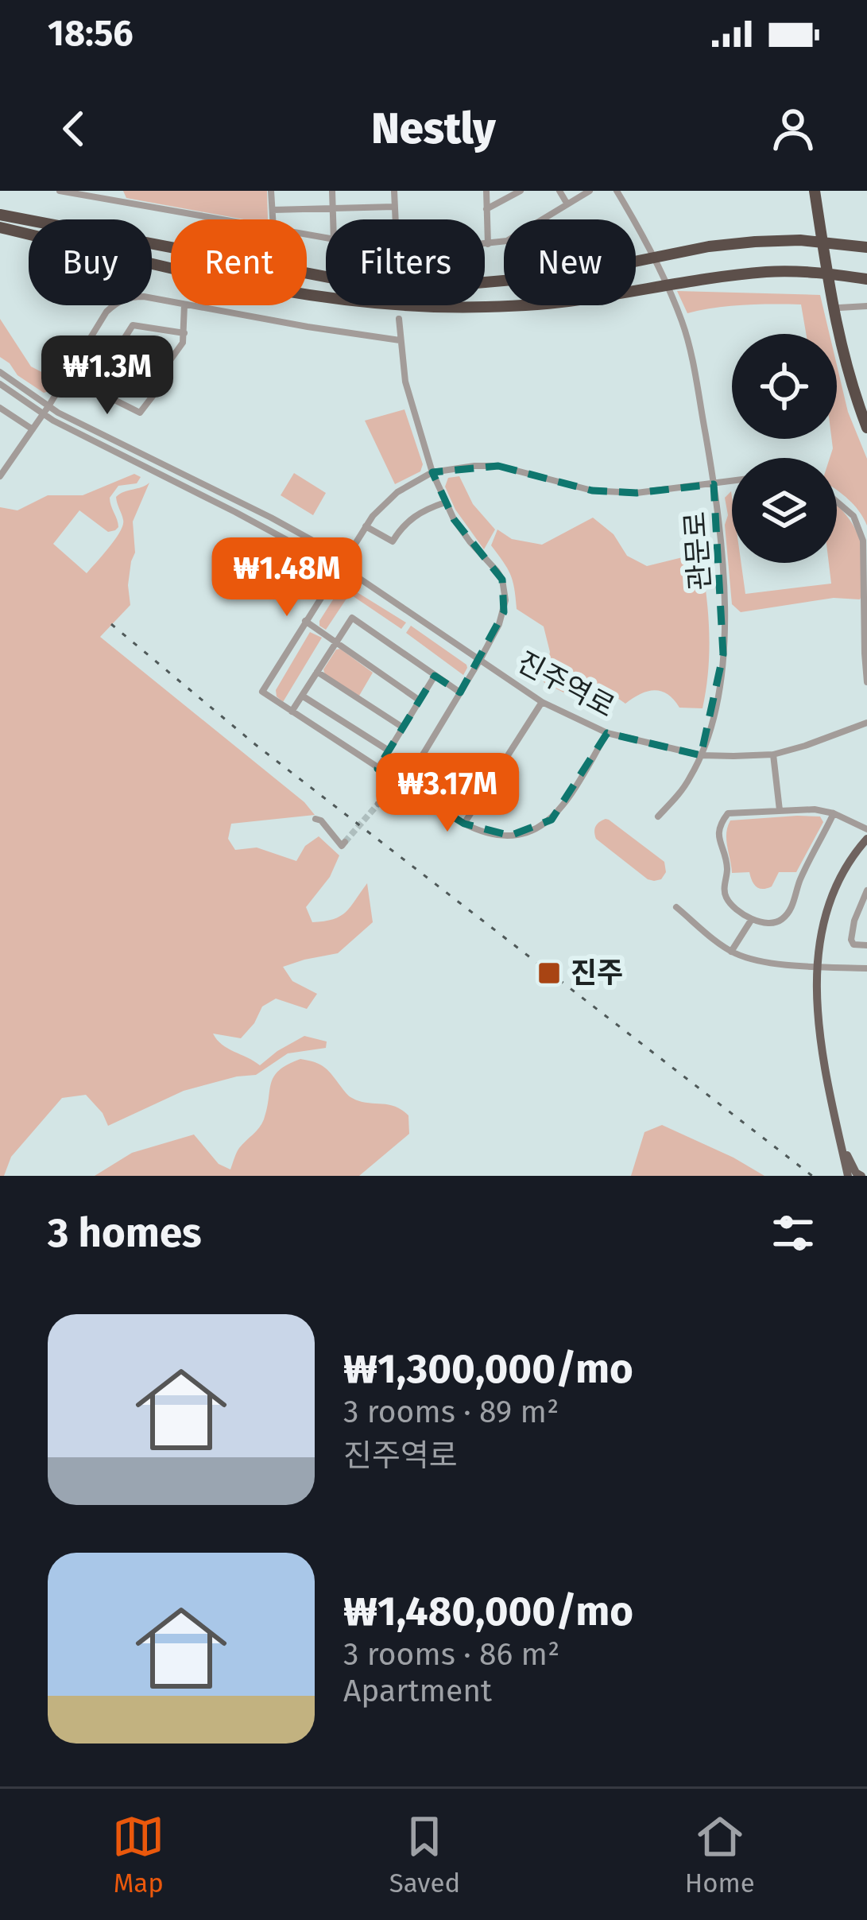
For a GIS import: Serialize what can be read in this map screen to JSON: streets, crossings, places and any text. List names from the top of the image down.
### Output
{
  "streets": {
    "street": ["관문로", "진주역로"]
  },
  "crossings": [
    ["관문로", "진주역로"]
  ],
  "places": {
    "transit": ["진주"]
  },
  "page": {
    "status": "18:56",
    "header": "Nestly",
    "chip": [
      "Buy",
      "Rent",
      "Filters",
      "New"
    ],
    "price": ["₩1.3M", "₩1.48M", "₩3.17M"],
    "heading": "3 homes",
    "list": [
      {
        "name": "₩1,300,000/mo",
        "note": "3 rooms · 89 m² · 진주역로"
      },
      {
        "name": "₩1,480,000/mo",
        "note": "3 rooms · 86 m² · Apartment"
      }
    ],
    "tabs": ["Map", "Saved", "Home"]
  }
}
